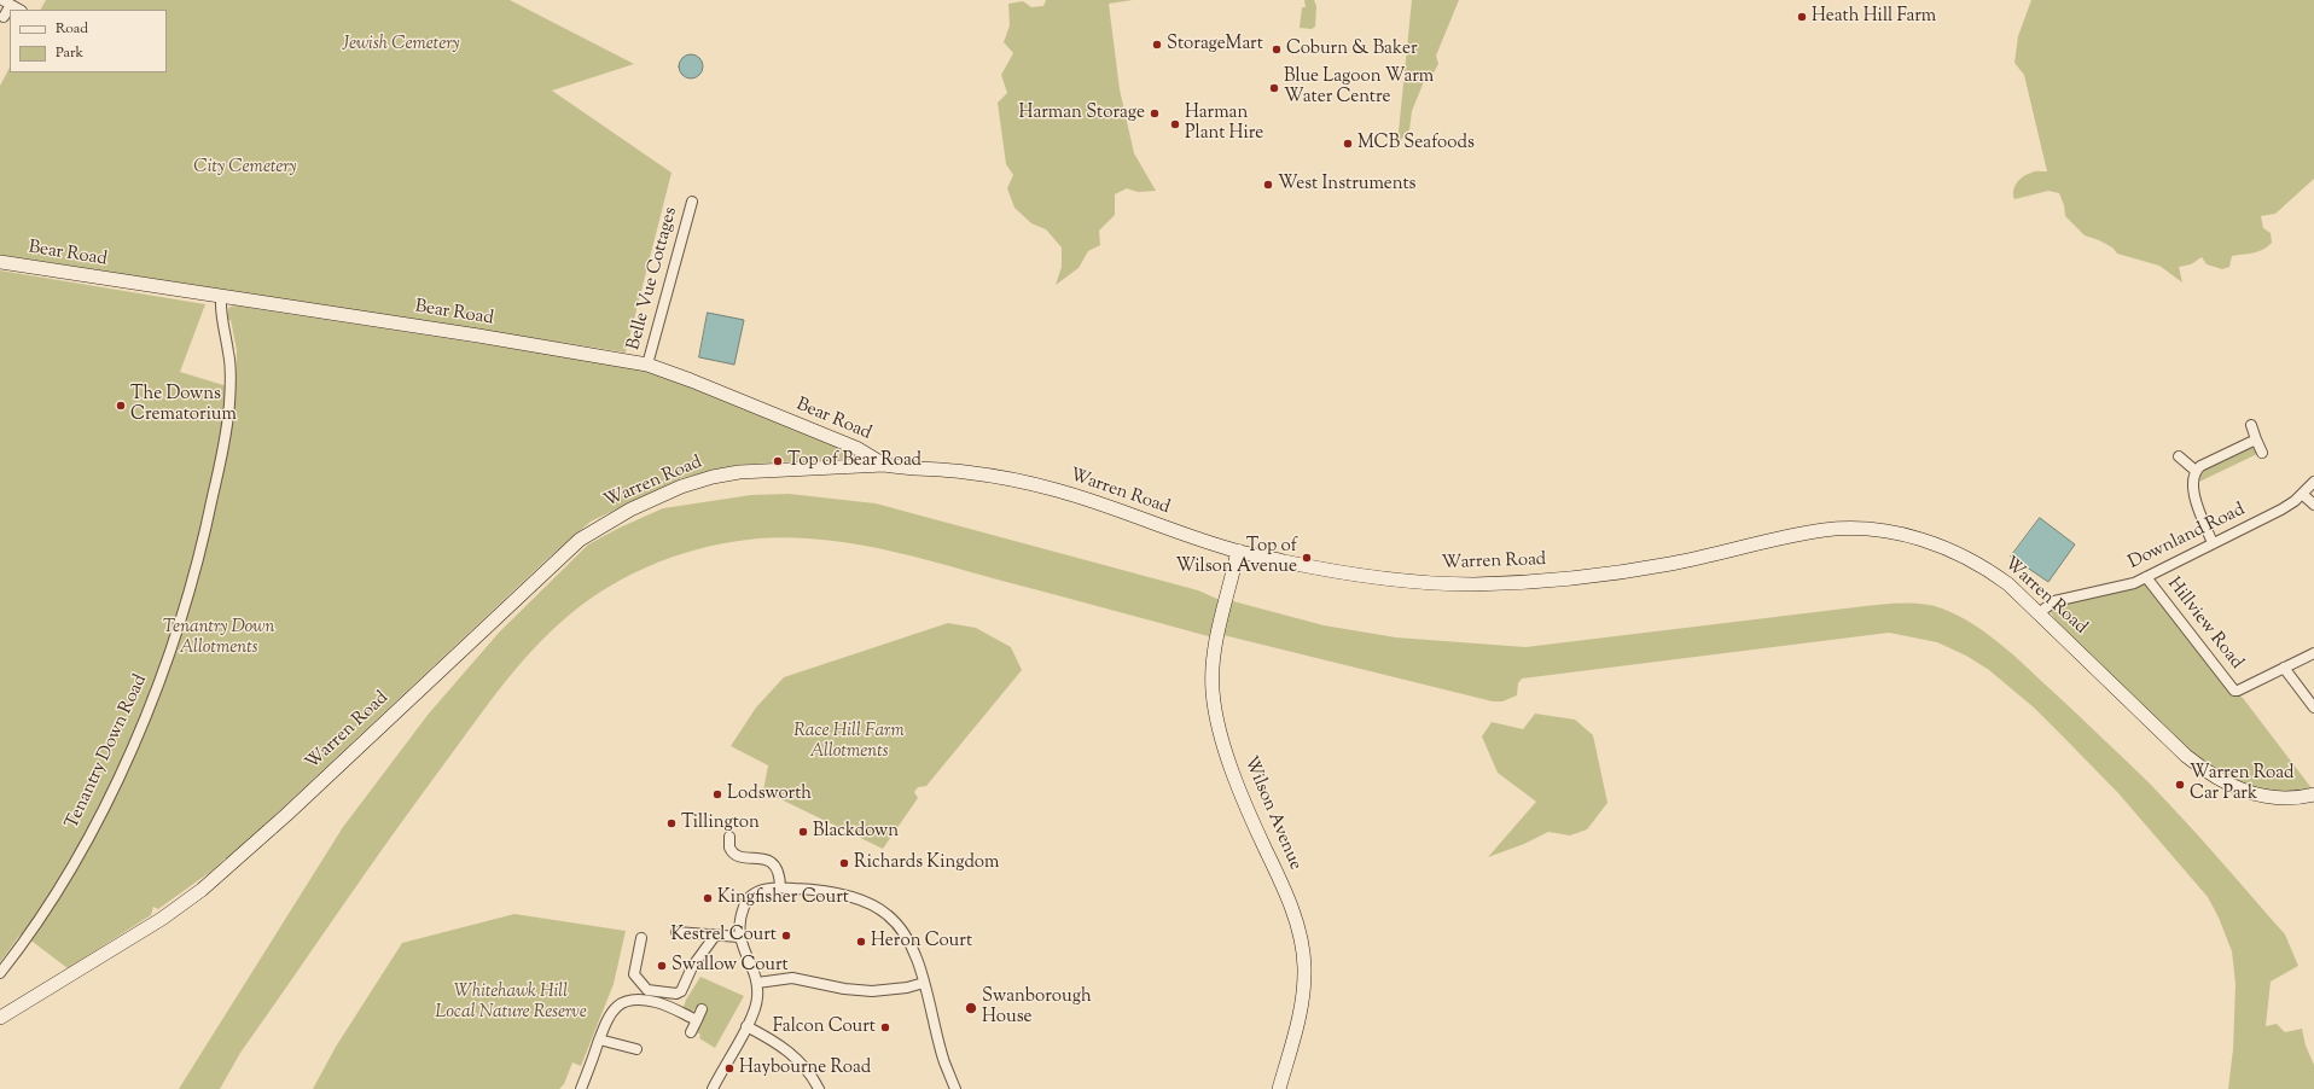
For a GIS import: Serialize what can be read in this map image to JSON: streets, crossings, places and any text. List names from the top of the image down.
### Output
{
  "streets": {
    "street": [
      "Bear Road",
      "Belle Vue Cottages",
      "Warren Road",
      "Downland Road",
      "Hillview Road",
      "Tenantry Down Road",
      "Wilson Avenue"
    ]
  },
  "crossings": [
    ["Bear Road", "Belle Vue Cottages"],
    ["Bear Road", "Warren Road"],
    ["Bear Road", "Tenantry Down Road"],
    ["Warren Road", "Downland Road"],
    ["Warren Road", "Wilson Avenue"],
    ["Downland Road", "Hillview Road"]
  ],
  "parks": [
    "Jewish Cemetery",
    "City Cemetery",
    "Tenantry Down Allotments",
    "Race Hill Farm Allotments",
    "Whitehawk Hill Local Nature Reserve"
  ],
  "places": [
    "Heath Hill Farm",
    "StorageMart",
    "Coburn & Baker",
    "Blue Lagoon Warm Water Centre",
    "Harman Storage",
    "Harman Plant Hire",
    "MCB Seafoods",
    "West Instruments",
    "The Downs Crematorium",
    "Top of Bear Road",
    "Top of Wilson Avenue",
    "Warren Road Car Park",
    "Lodsworth",
    "Tillington",
    "Blackdown",
    "Richards Kingdom",
    "Kingfisher Court",
    "Kestrel Court",
    "Heron Court",
    "Swallow Court",
    "Swanborough House",
    "Falcon Court",
    "Haybourne Road"
  ],
  "legend": ["Road", "Park"]
}
